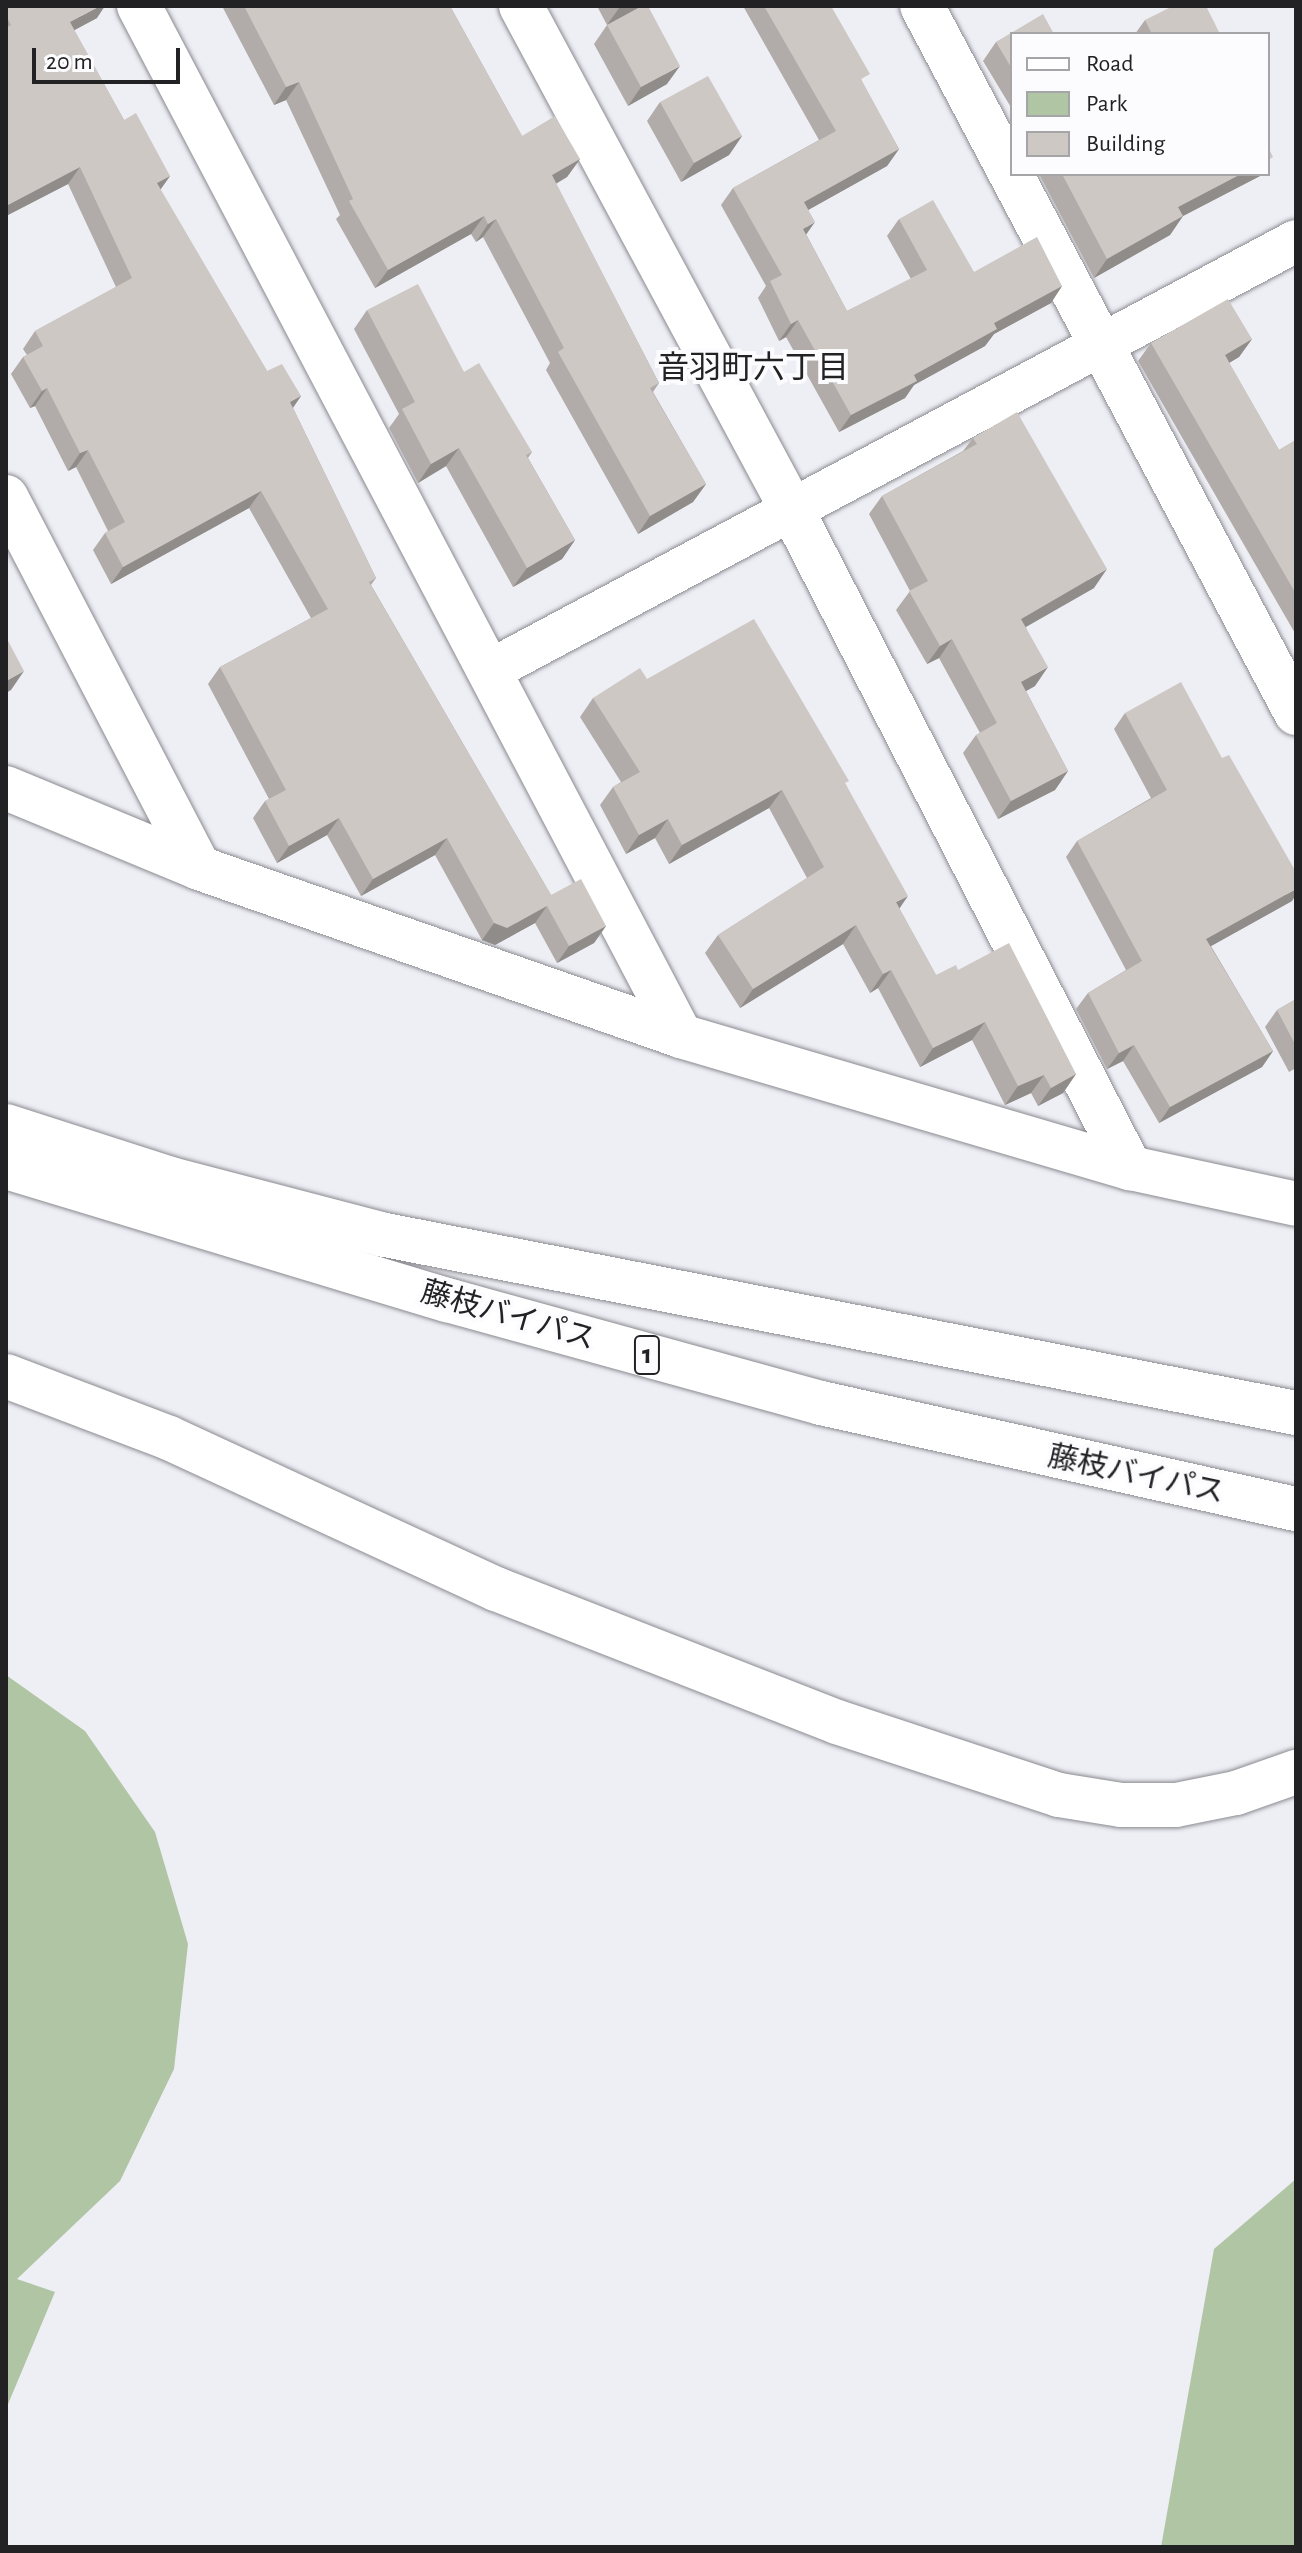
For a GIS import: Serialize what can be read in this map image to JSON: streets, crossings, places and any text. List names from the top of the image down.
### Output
{
  "streets": {
    "main road": ["藤枝バイパス", "1"]
  },
  "districts": ["音羽町六丁目"],
  "legend": ["Road", "Park", "Building"],
  "scale_bar": "20 m"
}
